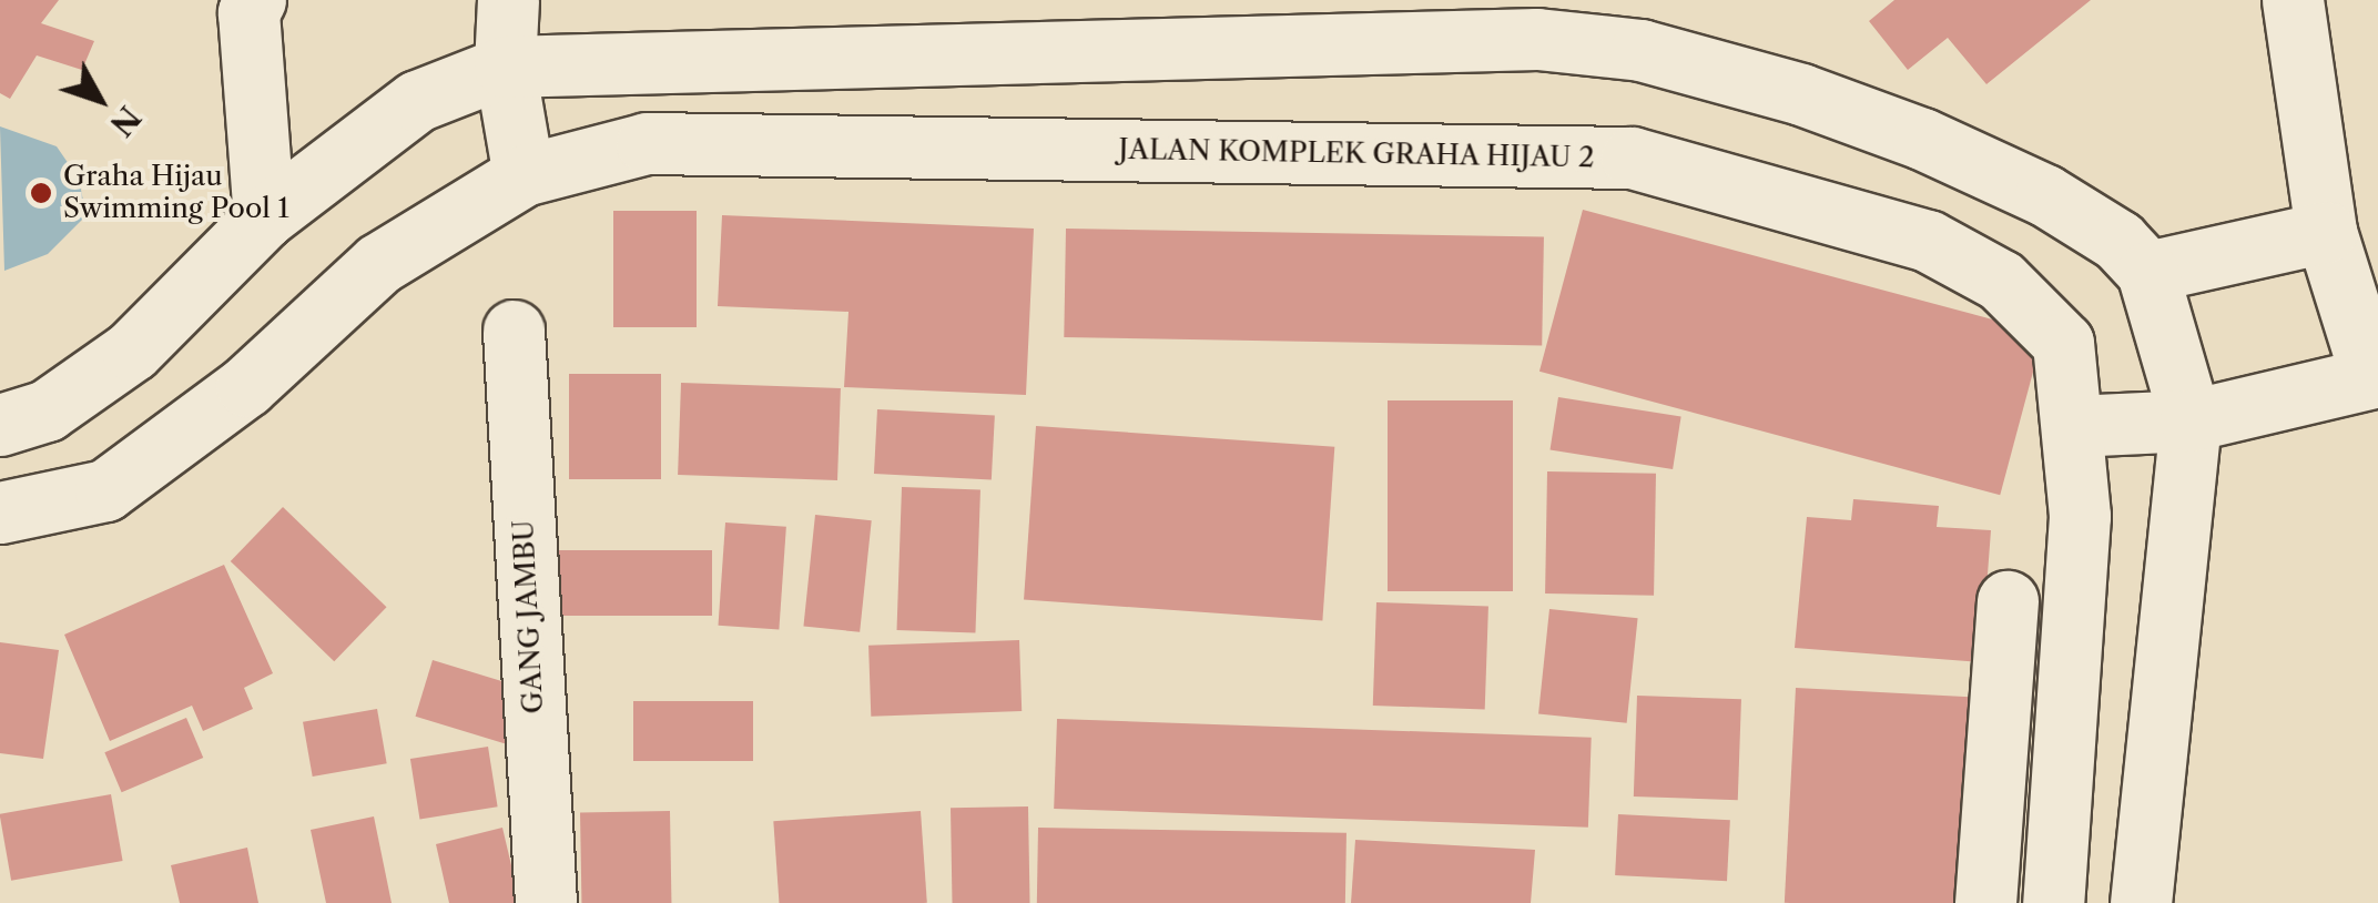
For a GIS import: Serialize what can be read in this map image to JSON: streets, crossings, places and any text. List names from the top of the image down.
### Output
{
  "streets": {
    "street": ["JALAN KOMPLEK GRAHA HIJAU 2", "GANG JAMBU"]
  },
  "places": ["Graha Hijau Swimming Pool 1"],
  "north": "bottom right"
}
